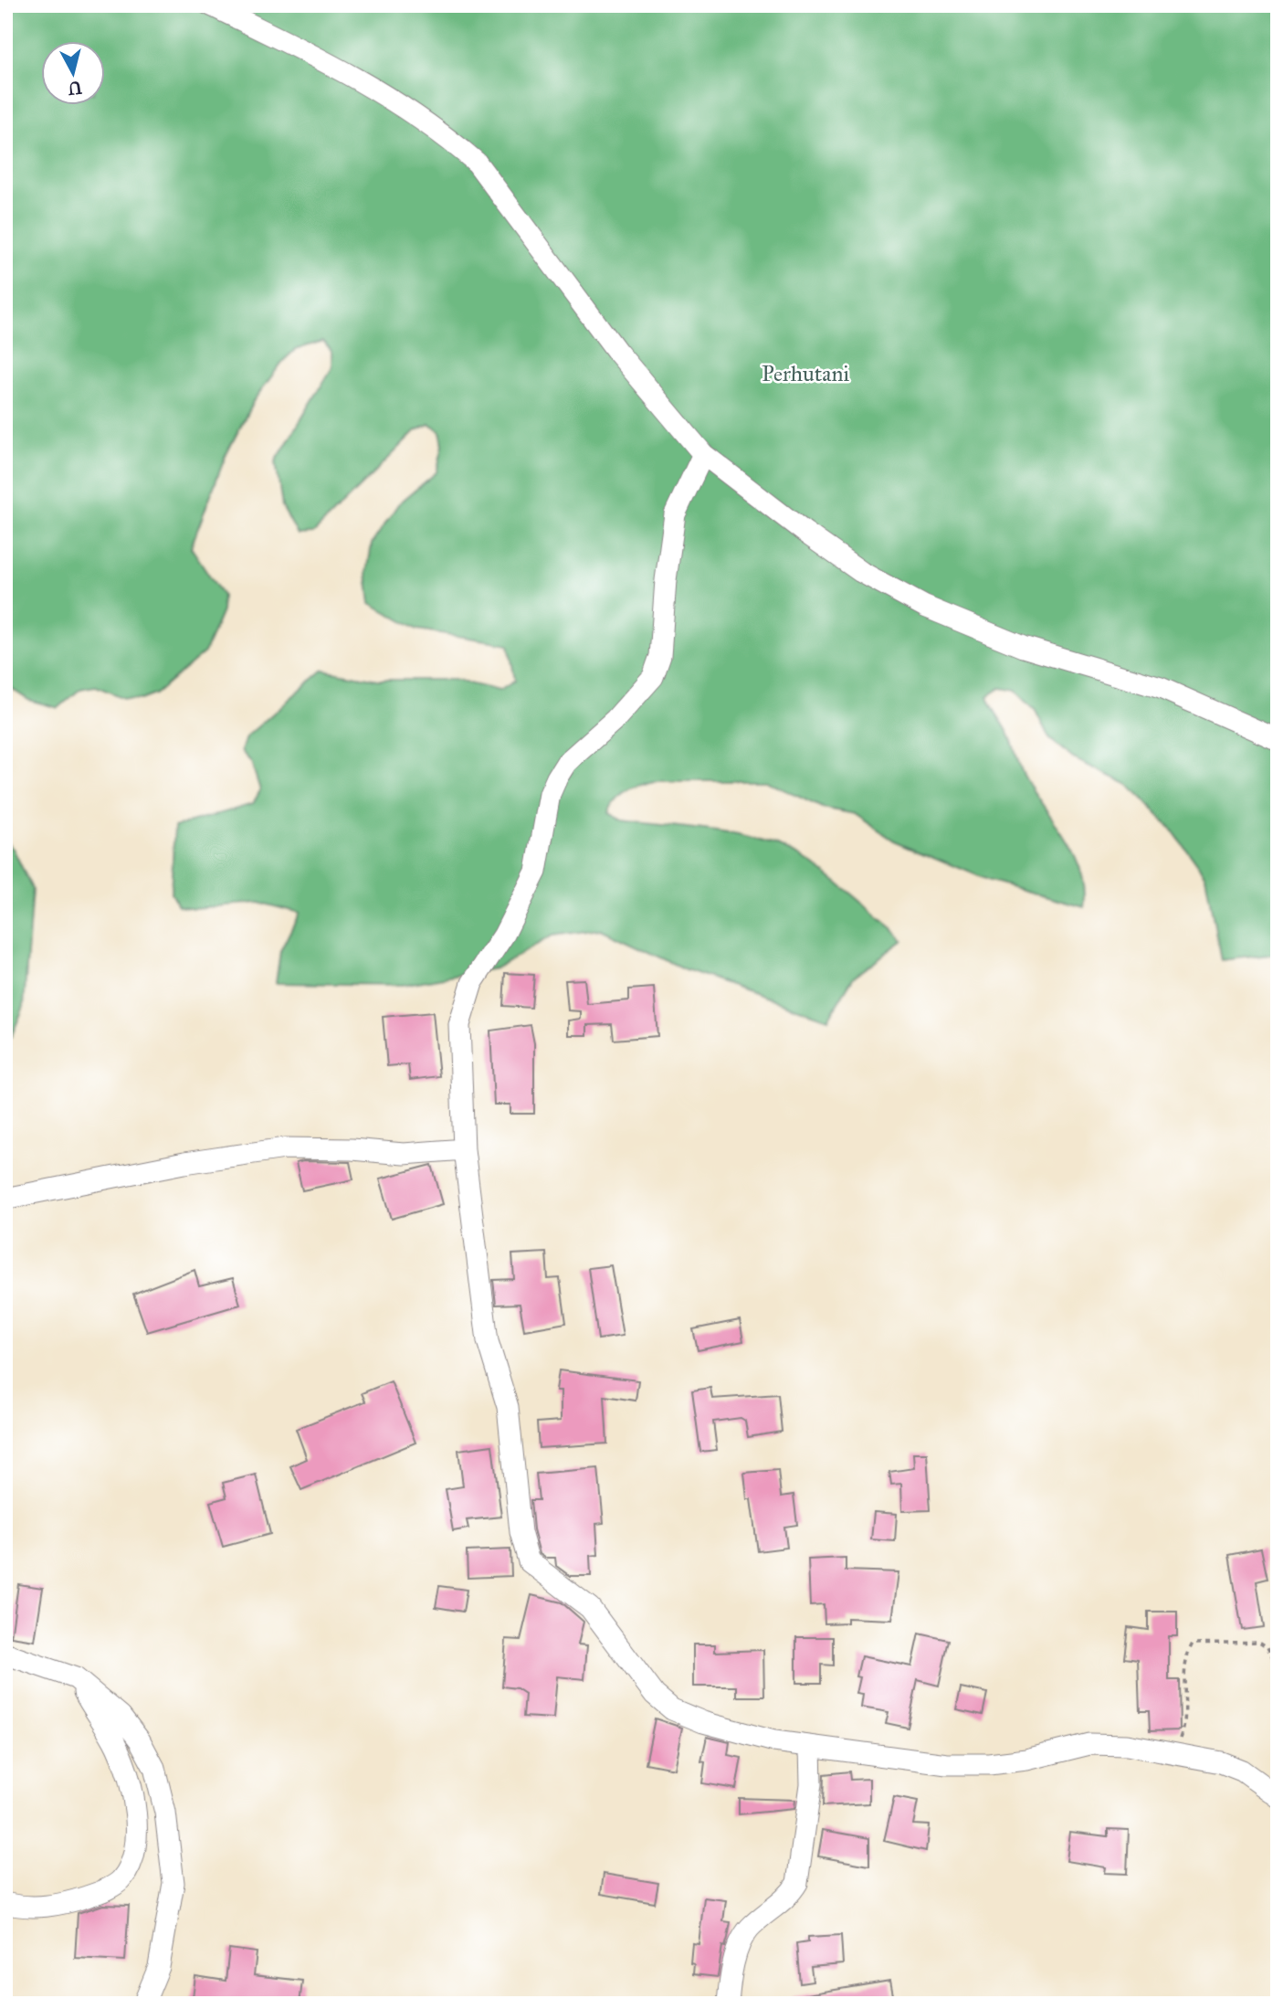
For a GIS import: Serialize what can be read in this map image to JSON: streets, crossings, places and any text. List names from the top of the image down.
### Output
{
  "parks": ["Perhutani"],
  "north": "bottom"
}
